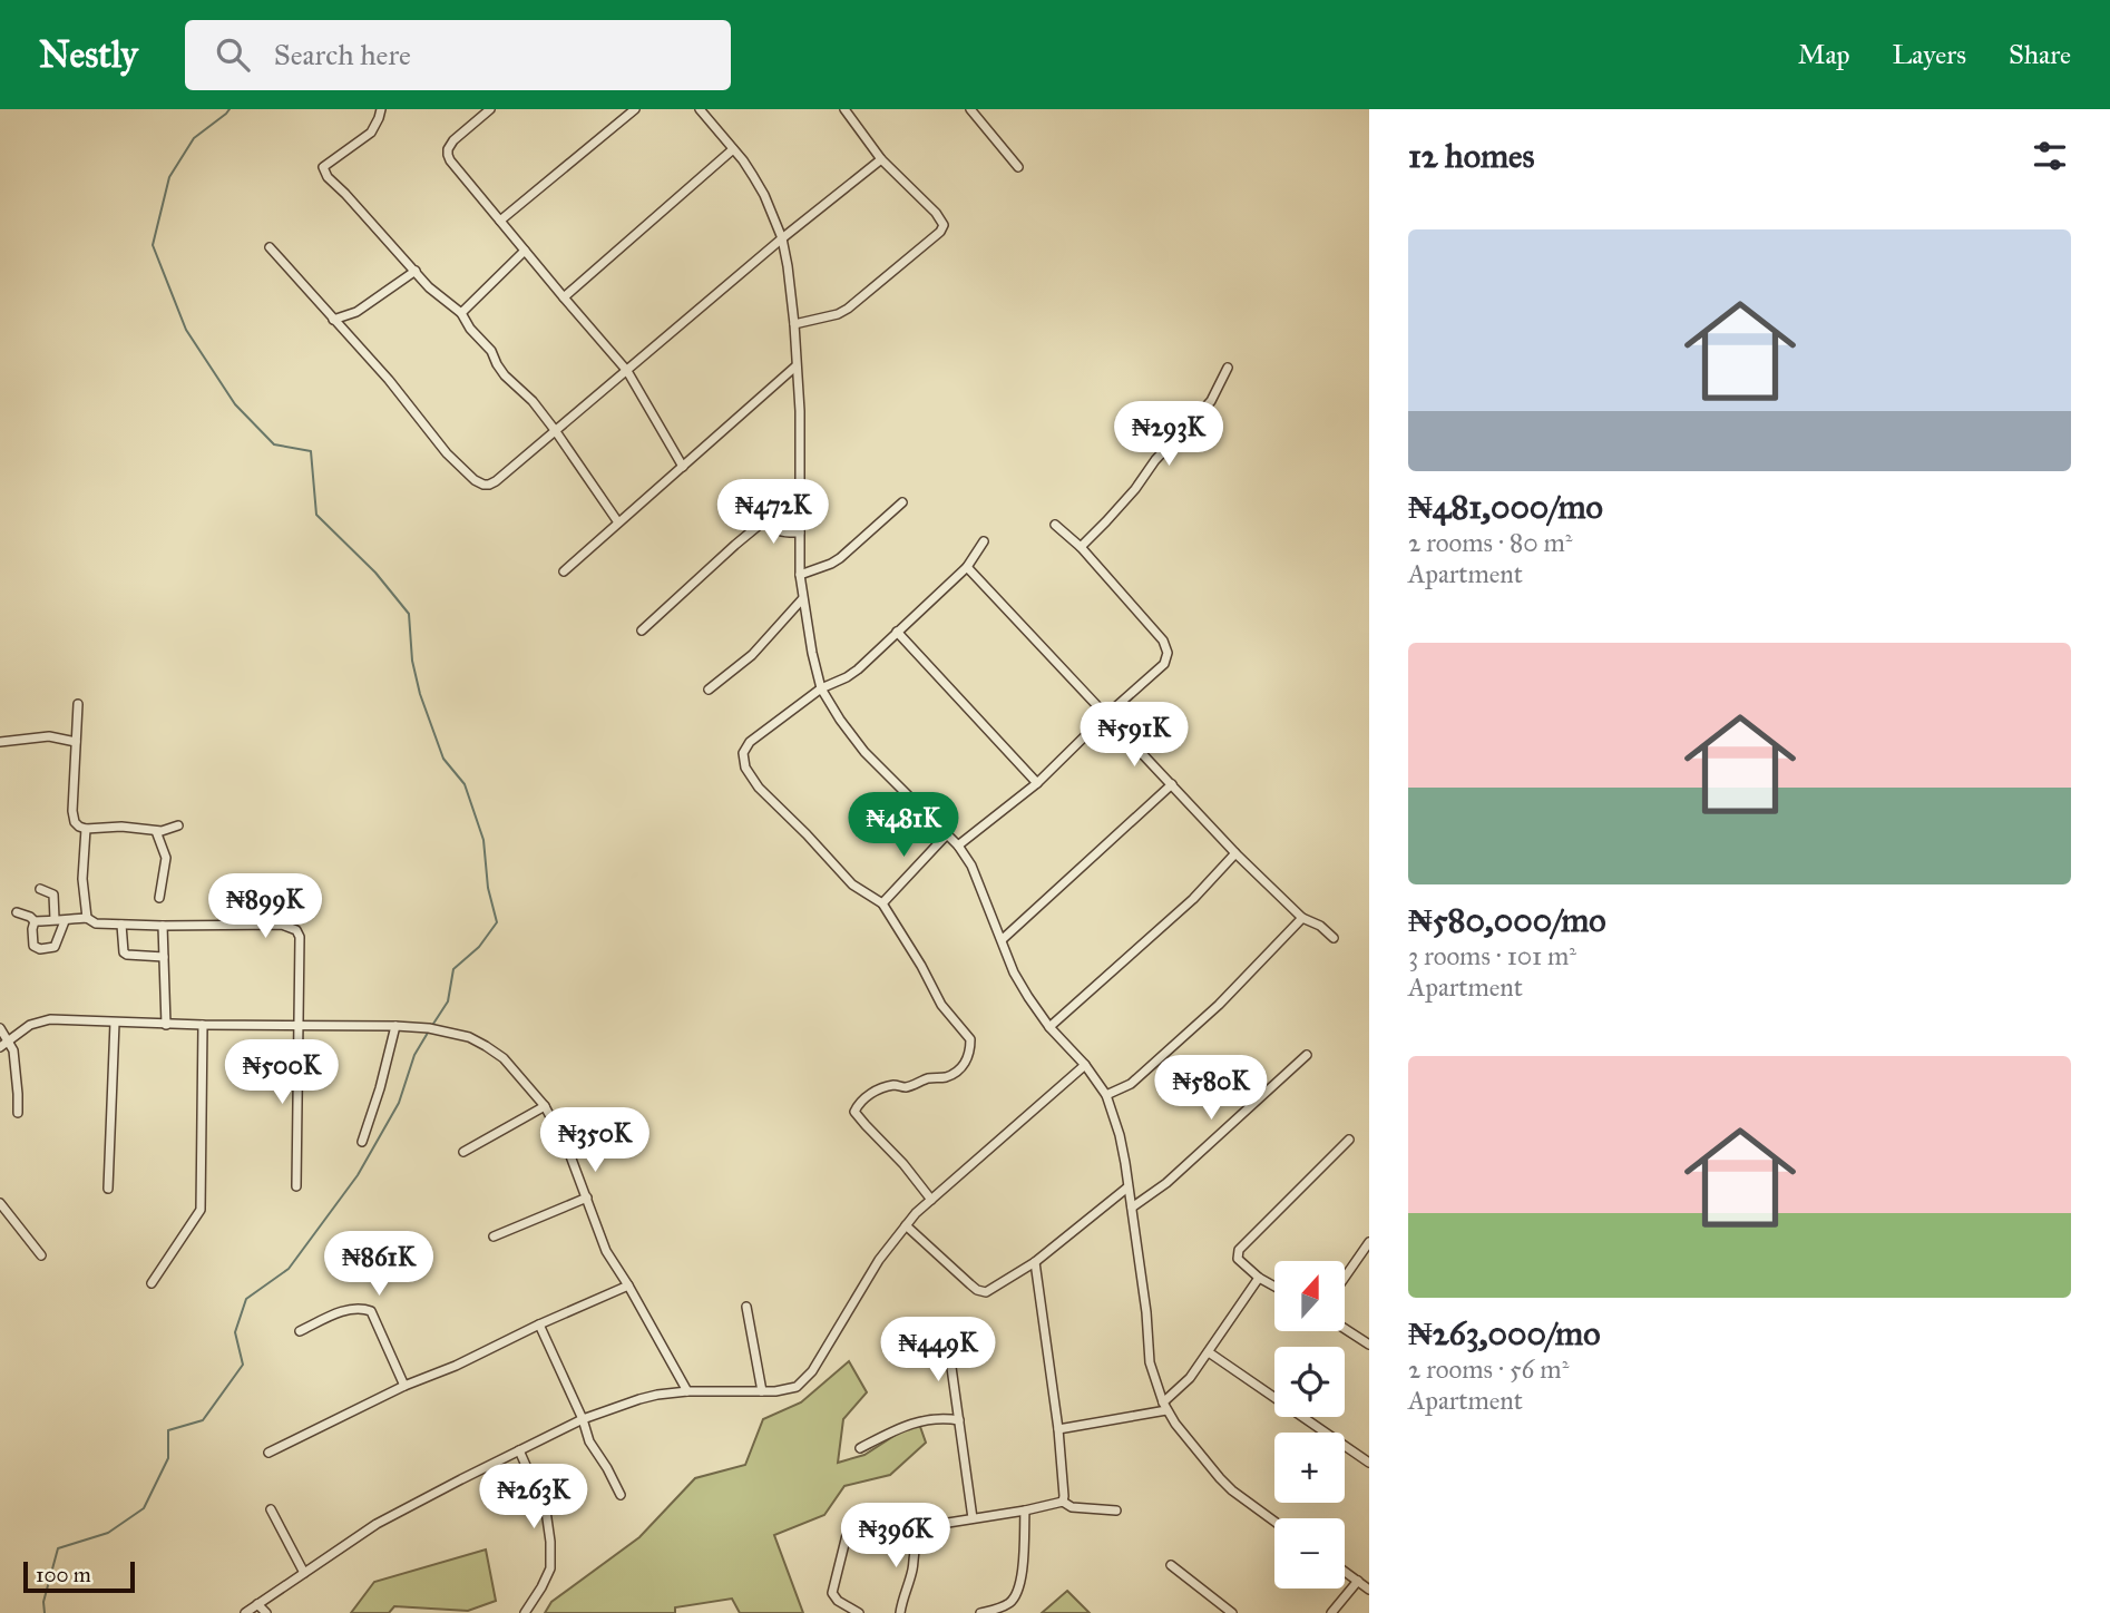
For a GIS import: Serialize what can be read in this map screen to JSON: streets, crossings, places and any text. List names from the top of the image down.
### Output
{
  "scale_bar": "100 m",
  "north": "top",
  "page": {
    "header": "Nestly",
    "search": "Search here",
    "nav": ["Map", "Layers", "Share"],
    "heading": "12 homes",
    "list": [
      {
        "name": "₦481,000/mo",
        "note": "2 rooms · 80 m² · Apartment"
      },
      {
        "name": "₦580,000/mo",
        "note": "3 rooms · 101 m² · Apartment"
      },
      {
        "name": "₦263,000/mo",
        "note": "2 rooms · 56 m² · Apartment"
      }
    ],
    "price": [
      "₦293K",
      "₦472K",
      "₦591K",
      "₦481K",
      "₦899K",
      "₦500K",
      "₦580K",
      "₦350K",
      "₦861K",
      "₦449K",
      "₦263K",
      "₦396K"
    ],
    "map_buttons": ["+", "−"],
    "scale": "100 m"
  }
}
